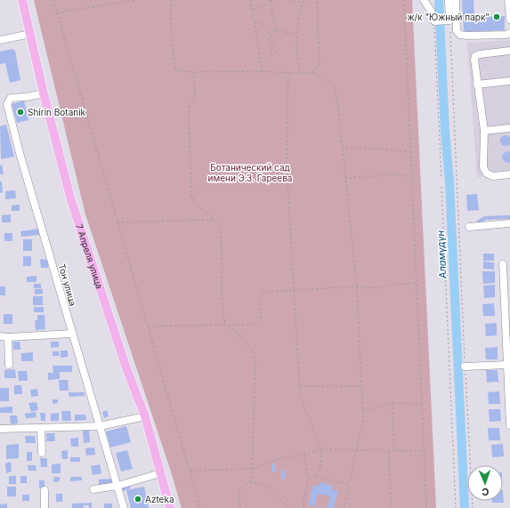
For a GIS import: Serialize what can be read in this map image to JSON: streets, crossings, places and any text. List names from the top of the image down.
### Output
{
  "streets": {
    "main road": ["7 Апреля улица"],
    "street": ["Тон улица"]
  },
  "crossings": [
    ["7 Апреля улица", "Тон улица"]
  ],
  "water": ["Аламүдүн"],
  "parks": ["Ботанический сад имени Э.З. Гареева"],
  "places": ["ж/к \"Южный парк\"", "Shirin Botanik", "Azteka"],
  "north": "bottom"
}
